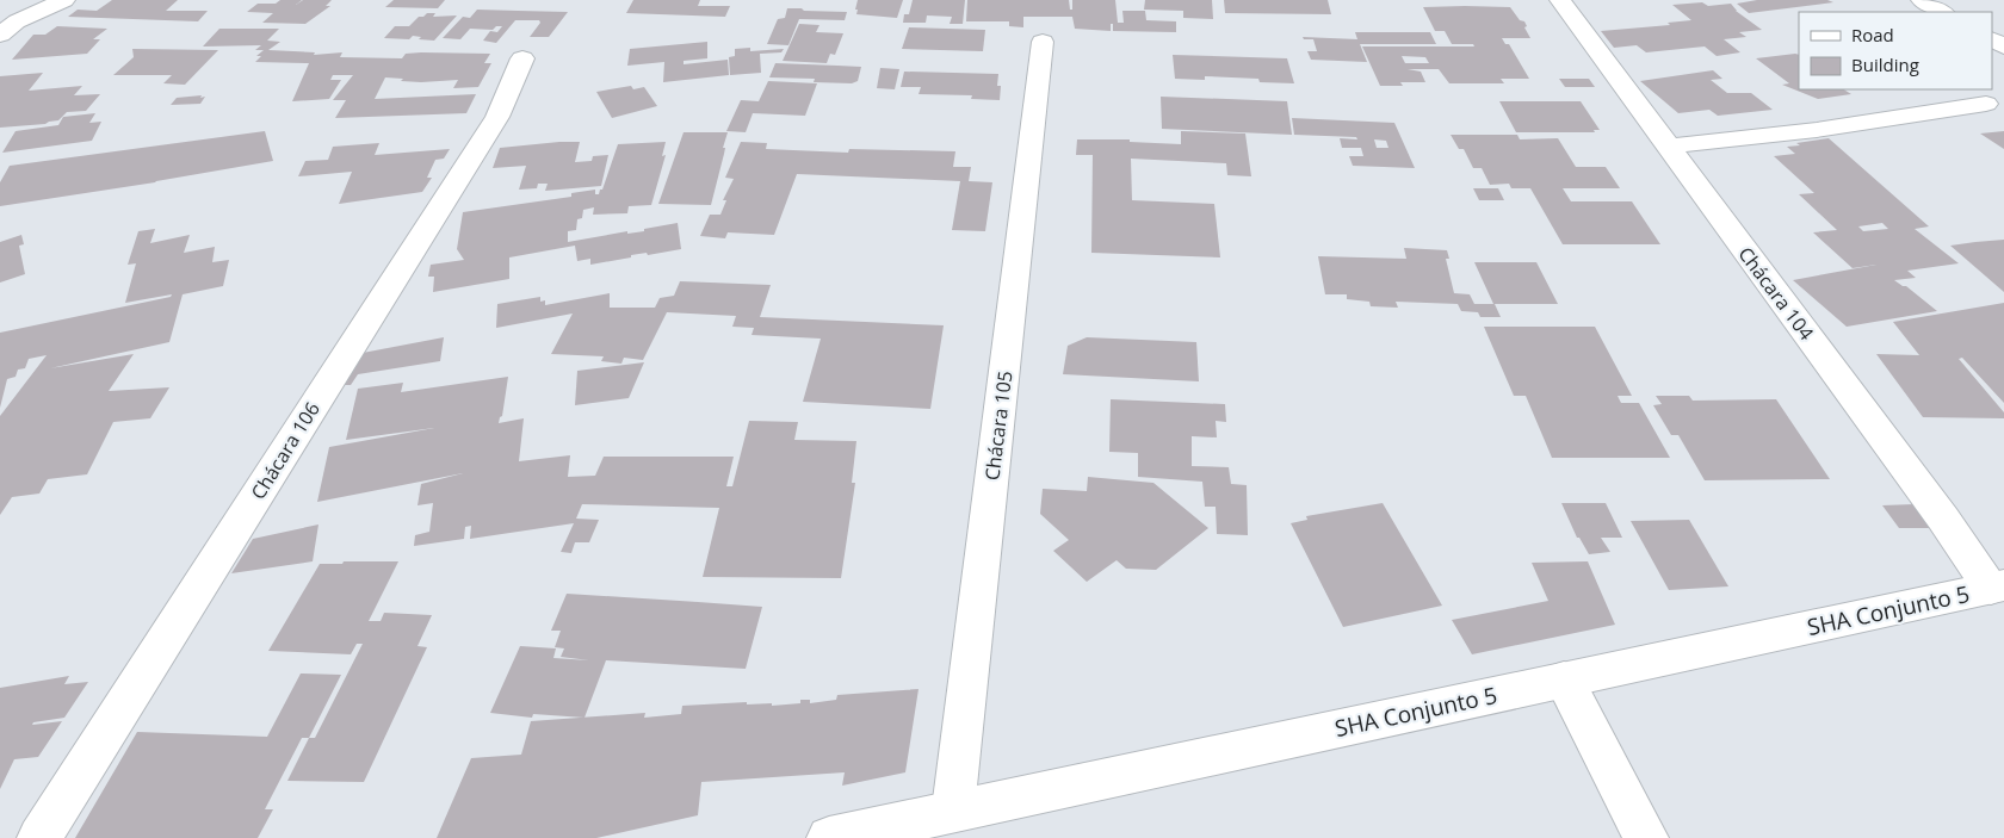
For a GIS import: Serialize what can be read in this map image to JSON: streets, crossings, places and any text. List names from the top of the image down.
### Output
{
  "streets": {
    "street": [
      "Chácara 104",
      "Chácara 105",
      "Chácara 106",
      "SHA Conjunto 5"
    ]
  },
  "crossings": [
    ["Chácara 104", "SHA Conjunto 5"],
    ["Chácara 105", "SHA Conjunto 5"]
  ],
  "legend": ["Road", "Building"]
}
